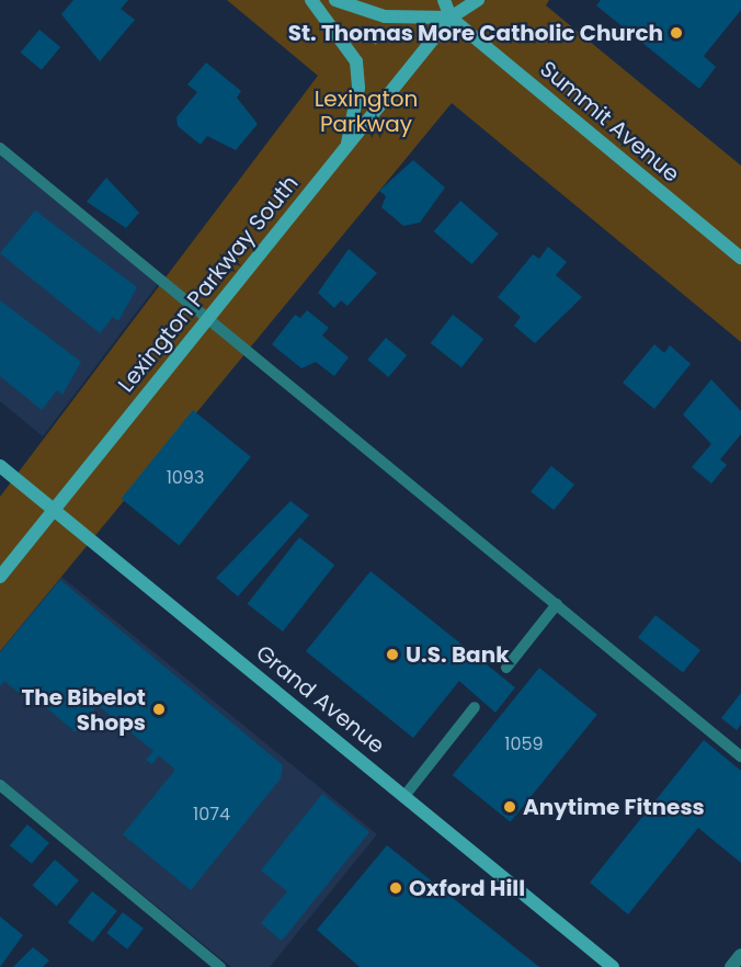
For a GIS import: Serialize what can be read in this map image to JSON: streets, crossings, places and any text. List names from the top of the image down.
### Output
{
  "streets": {
    "main road": ["Summit Avenue", "Lexington Parkway South", "Grand Avenue"]
  },
  "crossings": [
    ["Summit Avenue", "Lexington Parkway South"],
    ["Lexington Parkway South", "Grand Avenue"]
  ],
  "parks": ["Lexington Parkway"],
  "places": [
    "St. Thomas More Catholic Church",
    "U.S. Bank",
    "The Bibelot Shops",
    "Anytime Fitness",
    "Oxford Hill"
  ],
  "house_numbers": ["1093", "1059", "1074"]
}
